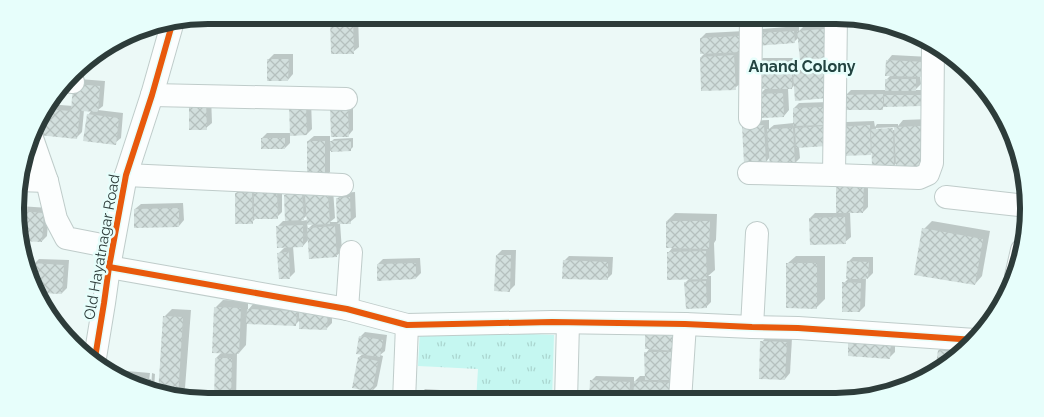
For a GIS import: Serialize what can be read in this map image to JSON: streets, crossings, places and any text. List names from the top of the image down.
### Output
{
  "streets": {
    "street": ["Old Hayatnagar Road"]
  },
  "districts": ["Anand Colony"]
}
